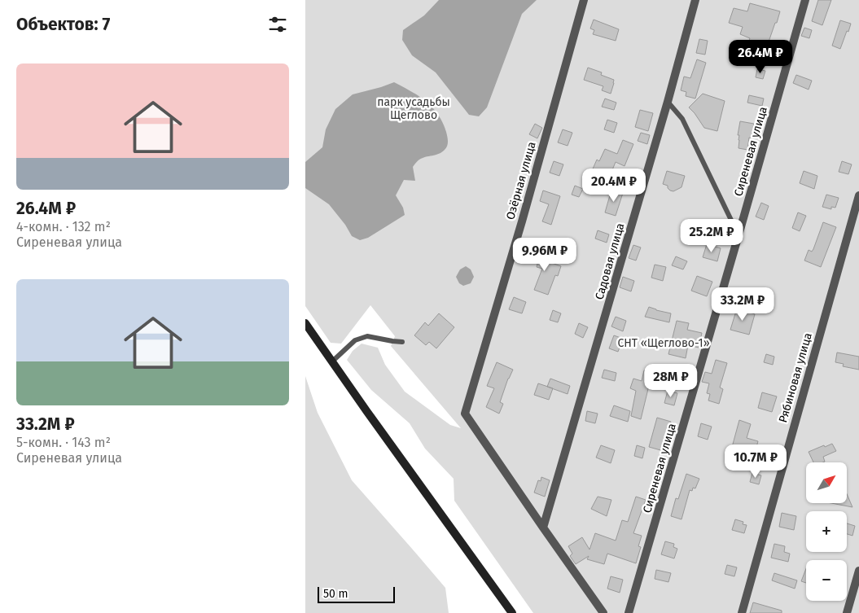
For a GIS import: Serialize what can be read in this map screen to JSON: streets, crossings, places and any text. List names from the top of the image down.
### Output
{
  "streets": {
    "street": [
      "Сиреневая улица",
      "Озёрная улица",
      "Садовая улица",
      "Рябиновая улица"
    ]
  },
  "crossings": [
    ["Озёрная улица", "Садовая улица"]
  ],
  "parks": ["парк усадьбы Щеглово", "СНТ «Щеглово-1»"],
  "scale_bar": "50 m",
  "north": "top right",
  "page": {
    "heading": "Объектов: 7",
    "price": [
      "26.4M ₽",
      "20.4M ₽",
      "25.2M ₽",
      "9.96M ₽",
      "33.2M ₽",
      "28M ₽",
      "10.7M ₽"
    ],
    "list": [
      {
        "name": "26.4M ₽",
        "note": "4-комн. · 132 m² · Сиреневая улица"
      },
      {
        "name": "33.2M ₽",
        "note": "5-комн. · 143 m² · Сиреневая улица"
      }
    ],
    "map_buttons": ["+", "−"],
    "scale": "50 m"
  }
}
